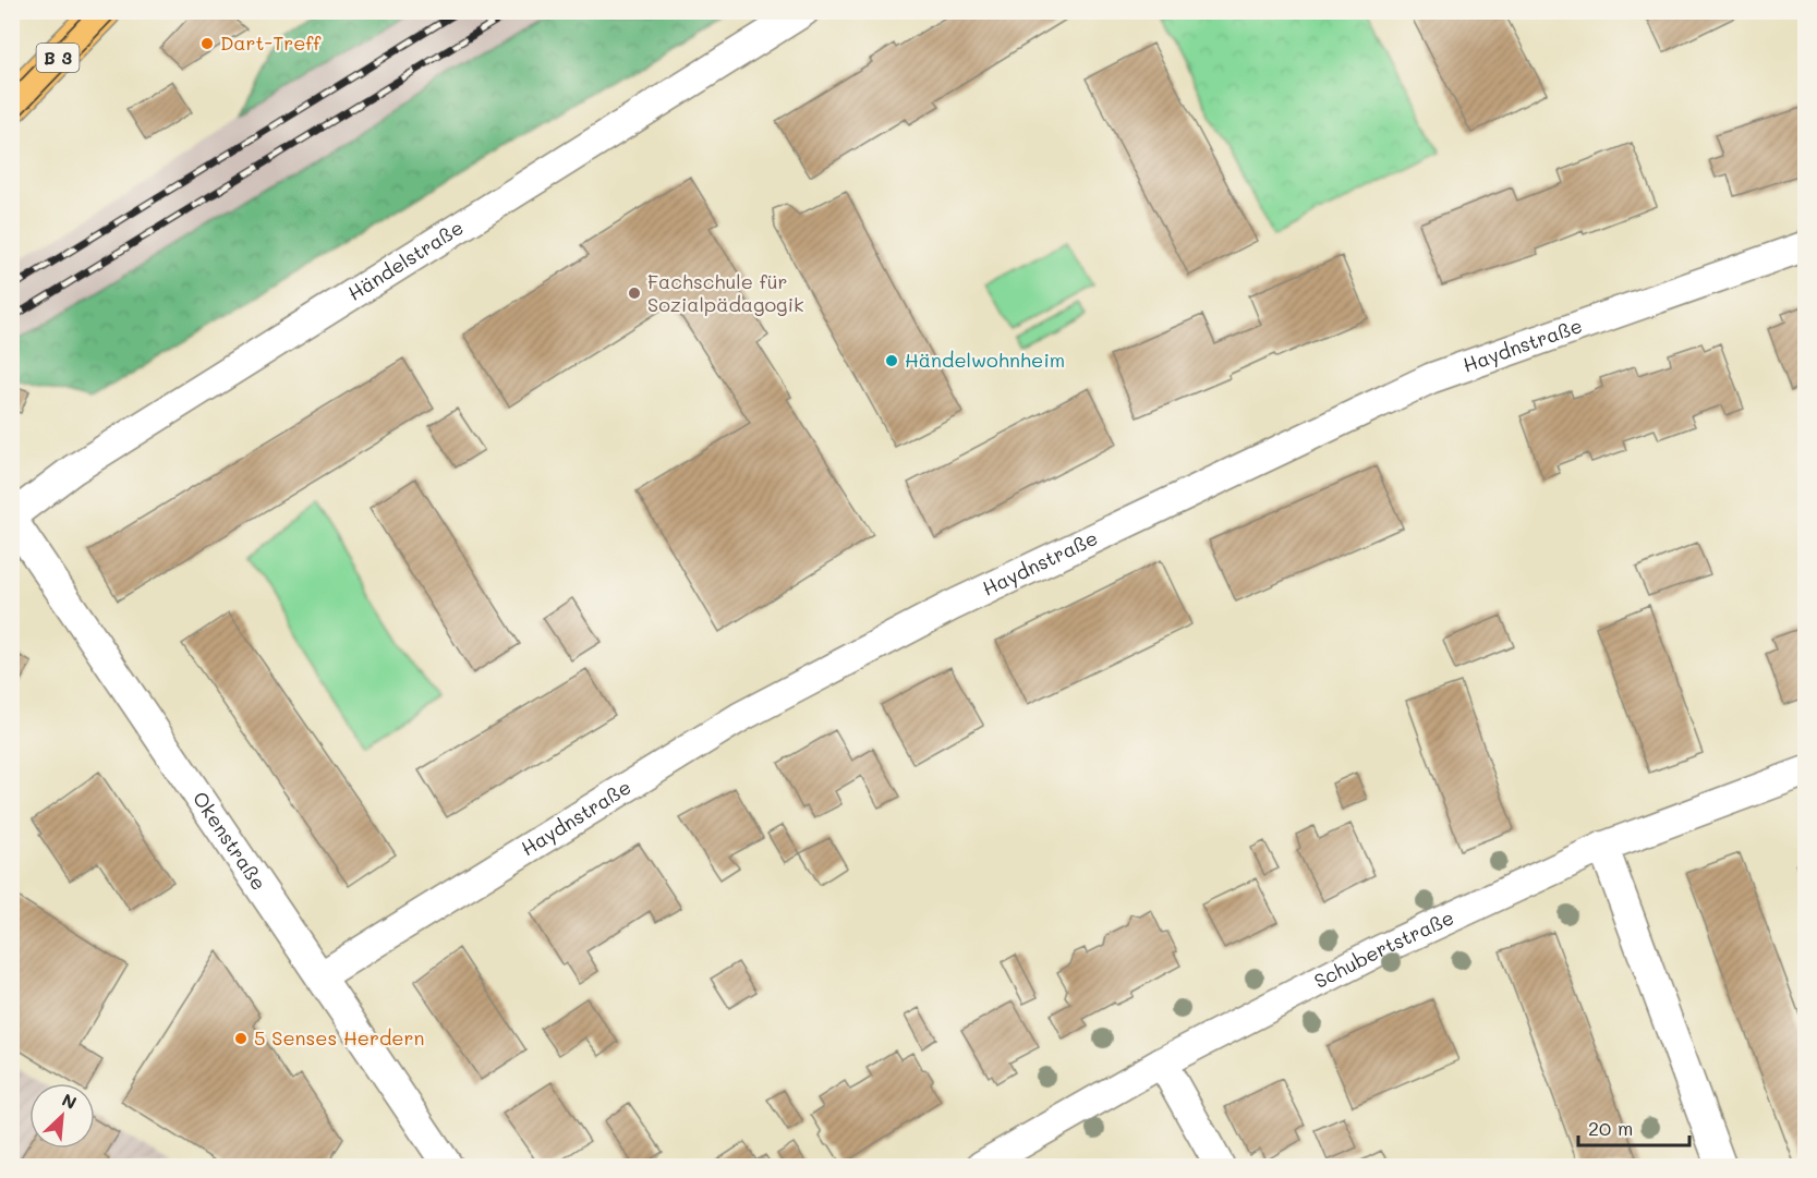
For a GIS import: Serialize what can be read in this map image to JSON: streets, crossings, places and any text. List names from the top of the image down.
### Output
{
  "streets": {
    "main road": ["B 3"],
    "street": [
      "Händelstraße",
      "Haydnstraße",
      "Okenstraße",
      "Schubertstraße"
    ]
  },
  "crossings": [
    ["Händelstraße", "Okenstraße"],
    ["Haydnstraße", "Okenstraße"]
  ],
  "places": [
    "Dart-Treff",
    "Fachschule für Sozialpädagogik",
    "Händelwohnheim",
    "5 Senses Herdern"
  ],
  "scale_bar": "20 m",
  "north": "top right"
}
